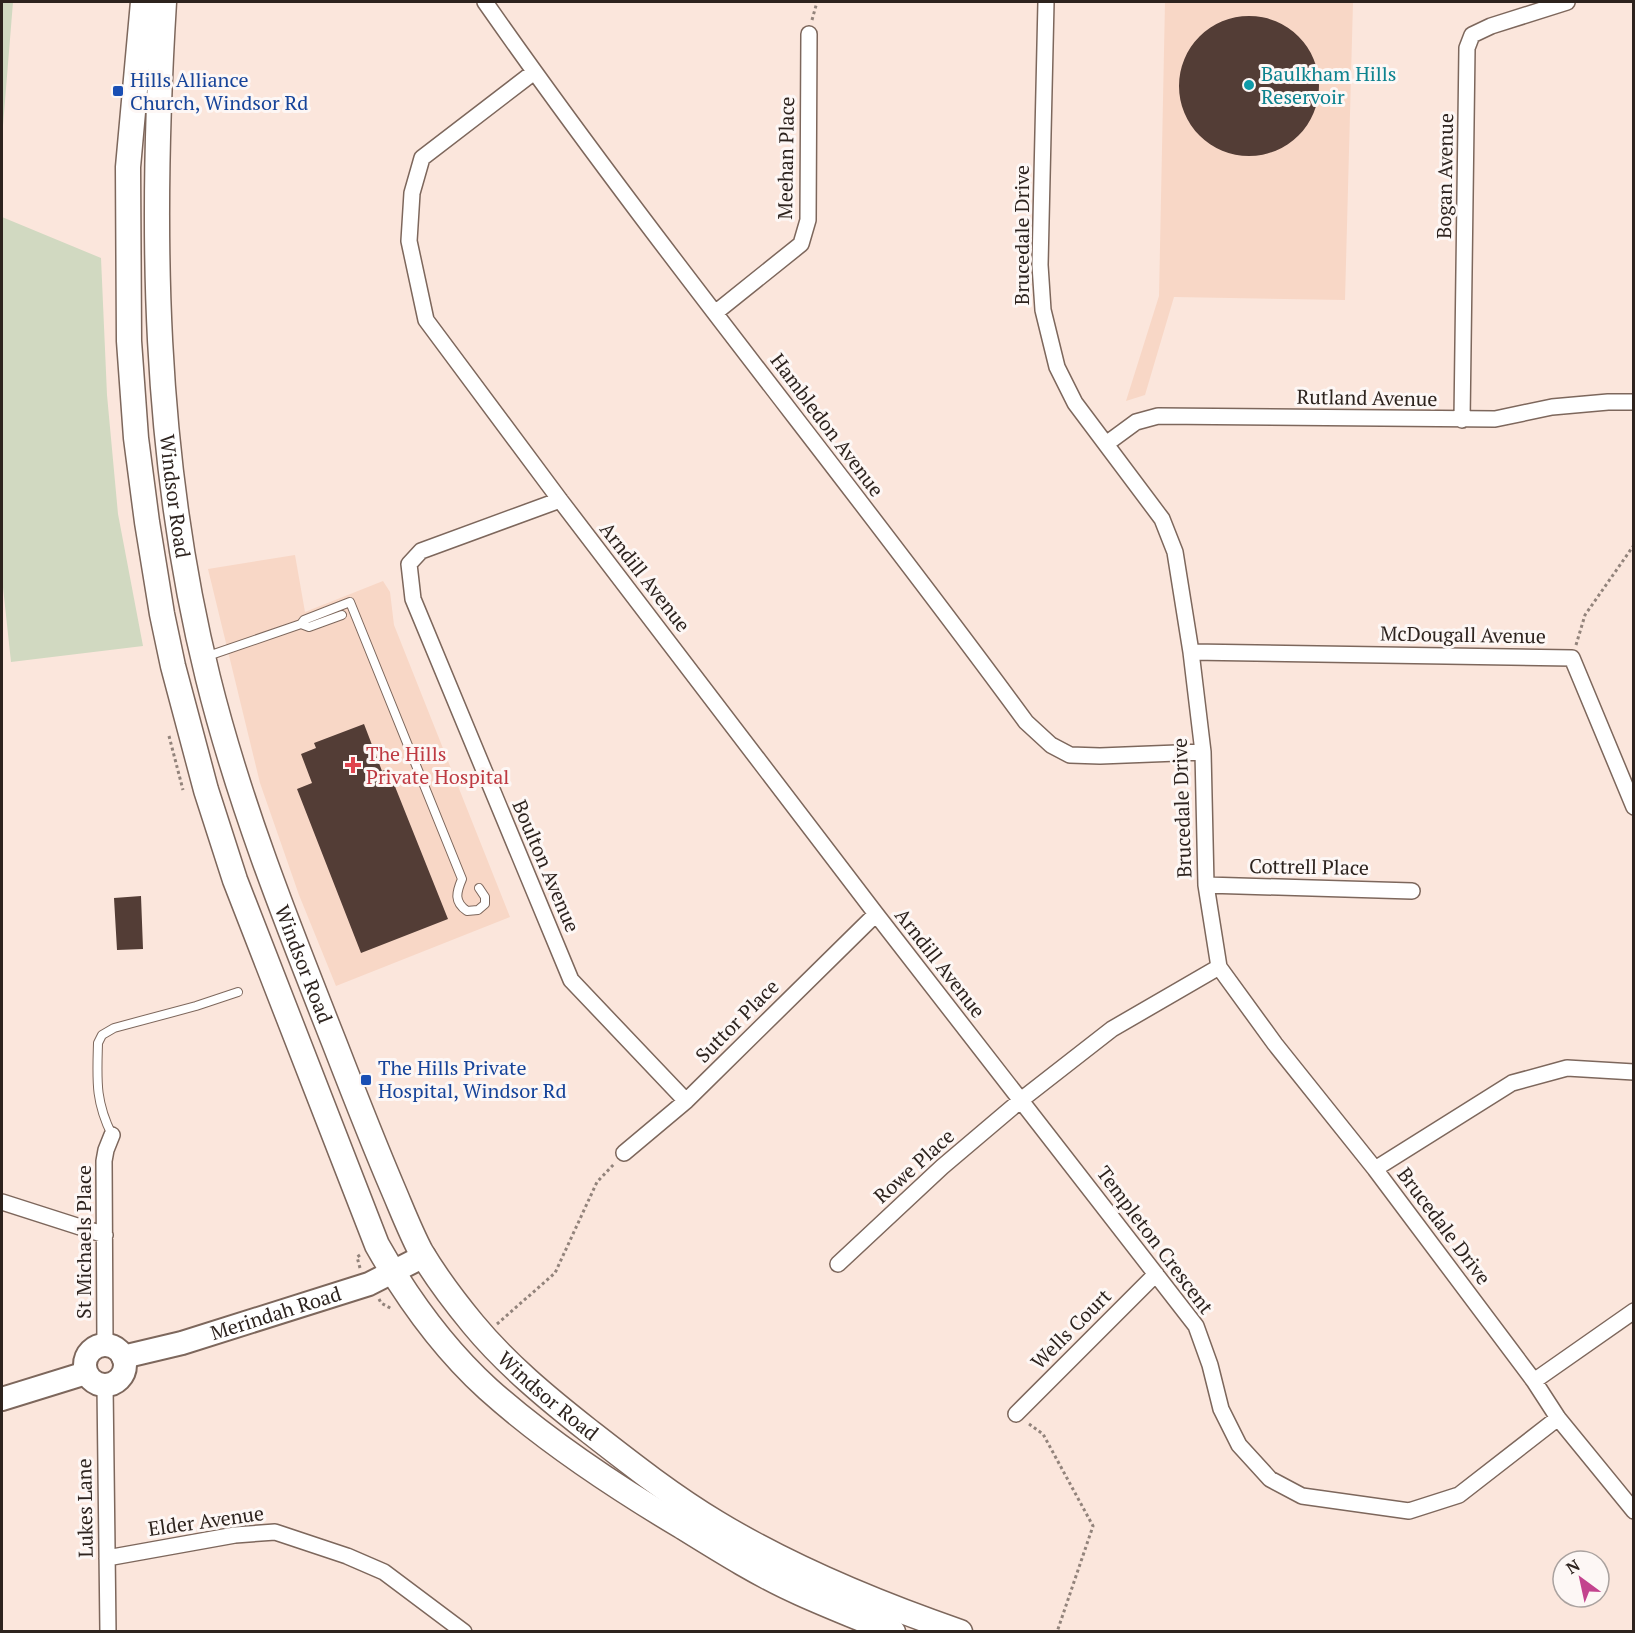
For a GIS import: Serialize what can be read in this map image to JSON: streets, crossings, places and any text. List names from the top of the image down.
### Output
{
  "streets": {
    "main road": ["Windsor Road", "Merindah Road"],
    "street": [
      "Meehan Place",
      "Bogan Avenue",
      "Brucedale Drive",
      "Rutland Avenue",
      "Hambledon Avenue",
      "Arndill Avenue",
      "McDougall Avenue",
      "Boulton Avenue",
      "Cottrell Place",
      "Suttor Place",
      "Rowe Place",
      "Templeton Crescent",
      "St Michaels Place",
      "Wells Court",
      "Lukes Lane",
      "Elder Avenue"
    ]
  },
  "crossings": [
    ["Meehan Place", "Hambledon Avenue"],
    ["Bogan Avenue", "Rutland Avenue"],
    ["Brucedale Drive", "Rutland Avenue"],
    ["Brucedale Drive", "Hambledon Avenue"],
    ["Brucedale Drive", "McDougall Avenue"],
    ["Brucedale Drive", "Cottrell Place"],
    ["Brucedale Drive", "Rowe Place"],
    ["Brucedale Drive", "Templeton Crescent"],
    ["Hambledon Avenue", "Arndill Avenue"],
    ["Windsor Road", "Merindah Road"],
    ["Arndill Avenue", "Boulton Avenue"],
    ["Arndill Avenue", "Suttor Place"],
    ["Arndill Avenue", "Rowe Place"],
    ["Arndill Avenue", "Templeton Crescent"],
    ["Boulton Avenue", "Suttor Place"],
    ["Rowe Place", "Templeton Crescent"],
    ["Templeton Crescent", "Wells Court"],
    ["St Michaels Place", "Merindah Road"],
    ["St Michaels Place", "Lukes Lane"],
    ["Merindah Road", "Lukes Lane"],
    ["Lukes Lane", "Elder Avenue"]
  ],
  "places": {
    "other": ["Baulkham Hills Reservoir"],
    "transit": ["Hills Alliance Church, Windsor Rd", "The Hills Private Hospital, Windsor Rd"],
    "health": ["The Hills Private Hospital"]
  },
  "north": "top left"
}
